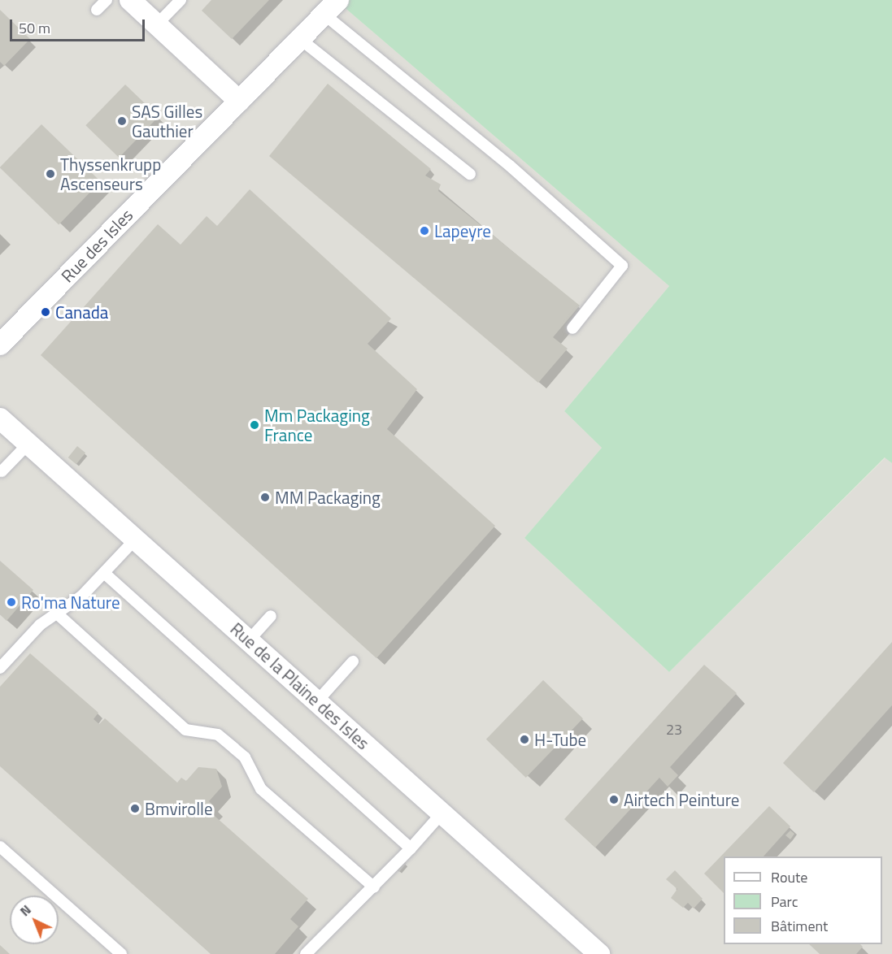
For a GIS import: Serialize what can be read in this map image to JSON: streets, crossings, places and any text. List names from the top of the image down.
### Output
{
  "streets": {
    "street": ["Rue des Isles", "Rue de la Plaine des Isles"]
  },
  "places": [
    "SAS Gilles Gauthier",
    "Thyssenkrupp Ascenseurs",
    "Lapeyre",
    "Canada",
    "Mm Packaging France",
    "MM Packaging",
    "Ro'ma Nature",
    "H-Tube",
    "Airtech Peinture",
    "Bmvirolle"
  ],
  "house_numbers": ["23"],
  "legend": ["Route", "Parc", "Bâtiment"],
  "scale_bar": "50 m",
  "north": "top left"
}
